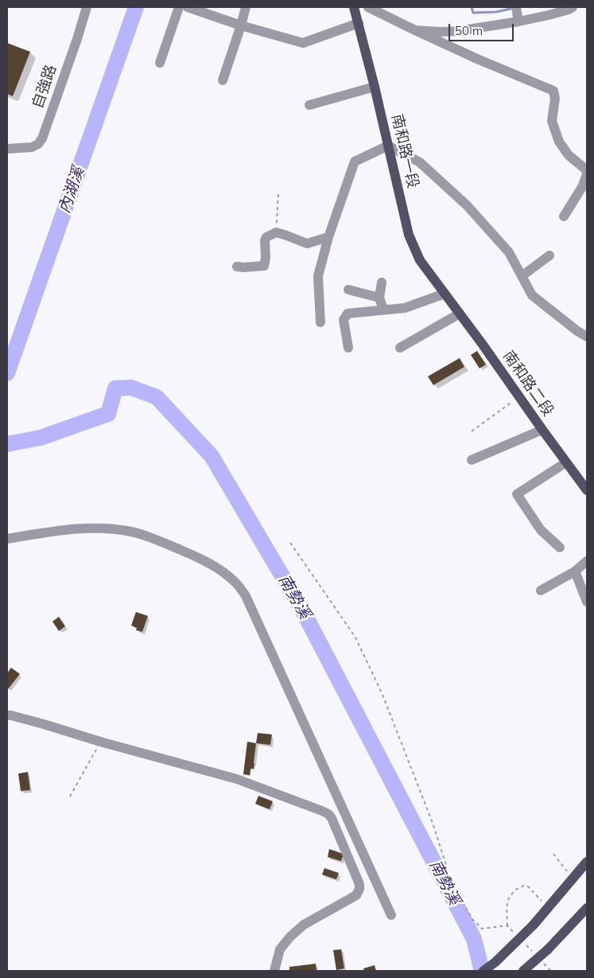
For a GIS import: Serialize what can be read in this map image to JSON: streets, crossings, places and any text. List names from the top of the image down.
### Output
{
  "streets": {
    "main road": ["南和路一段", "南和路二段"],
    "street": ["自強路"]
  },
  "crossings": [
    ["南和路一段", "南和路二段"]
  ],
  "water": ["內湖溪", "南勢溪"],
  "scale_bar": "50 m"
}
